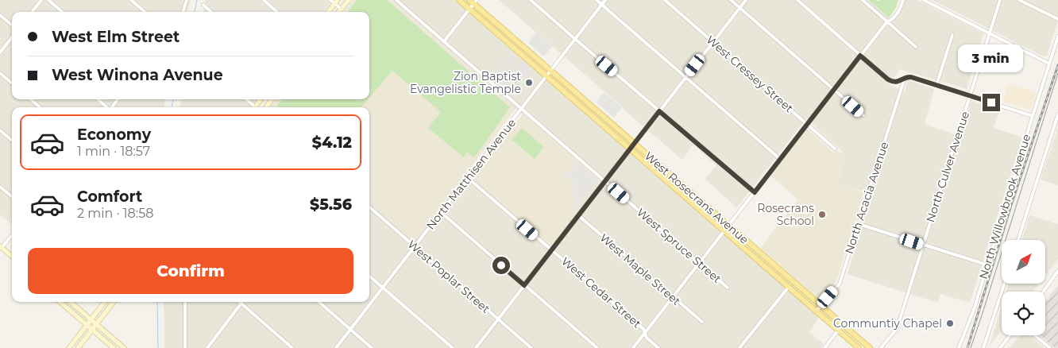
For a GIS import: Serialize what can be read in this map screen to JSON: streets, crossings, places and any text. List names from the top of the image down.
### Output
{
  "streets": {
    "main road": ["West Rosecrans Avenue"],
    "street": [
      "West Cressey Street",
      "North Culver Avenue",
      "North Matthisen Avenue",
      "North Acacia Avenue",
      "North Willowbrook Avenue",
      "West Spruce Street",
      "West Maple Street",
      "West Poplar Street",
      "West Cedar Street"
    ]
  },
  "crossings": [
    ["North Matthisen Avenue", "West Rosecrans Avenue"],
    ["North Matthisen Avenue", "West Spruce Street"],
    ["North Matthisen Avenue", "West Poplar Street"],
    ["North Matthisen Avenue", "West Cedar Street"],
    ["West Rosecrans Avenue", "North Acacia Avenue"]
  ],
  "places": ["Zion Baptist Evangelistic Temple", "Rosecrans School", "Communtiy Chapel"],
  "north": "top right",
  "page": {
    "banner": ["West Elm Street", "West Winona Avenue"],
    "bubble": "3 min",
    "list": [
      {
        "name": "Economy",
        "note": "1 min · 18:57",
        "value": "$4.12"
      },
      {
        "name": "Comfort",
        "note": "2 min · 18:58",
        "value": "$5.56"
      }
    ],
    "buttons": "Confirm"
  }
}
